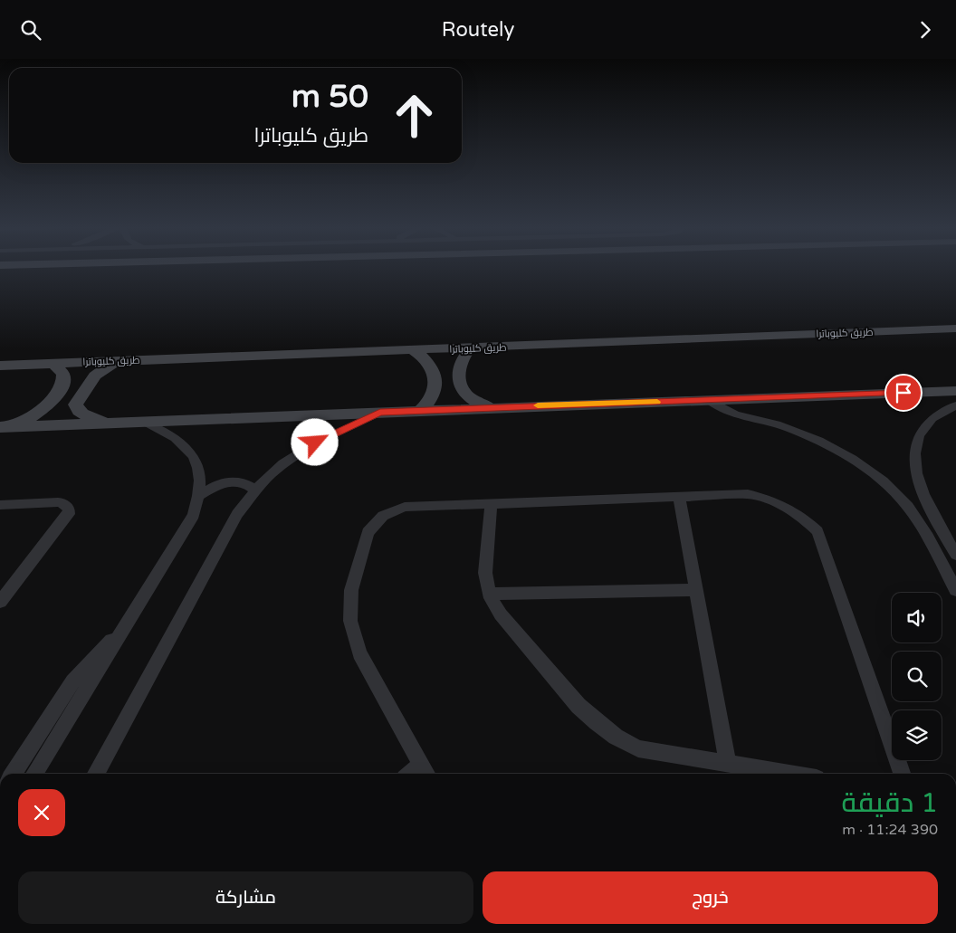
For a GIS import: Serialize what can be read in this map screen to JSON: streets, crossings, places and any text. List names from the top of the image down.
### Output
{
  "streets": {
    "main road": ["طريق كليوباترا"]
  },
  "page": {
    "header": "Routely",
    "turn": ["50 m", "طريق كليوباترا"],
    "heading": ["1 دقيقة", "390 m · 11:24"],
    "buttons": ["خروج", "مشاركة"]
  }
}
